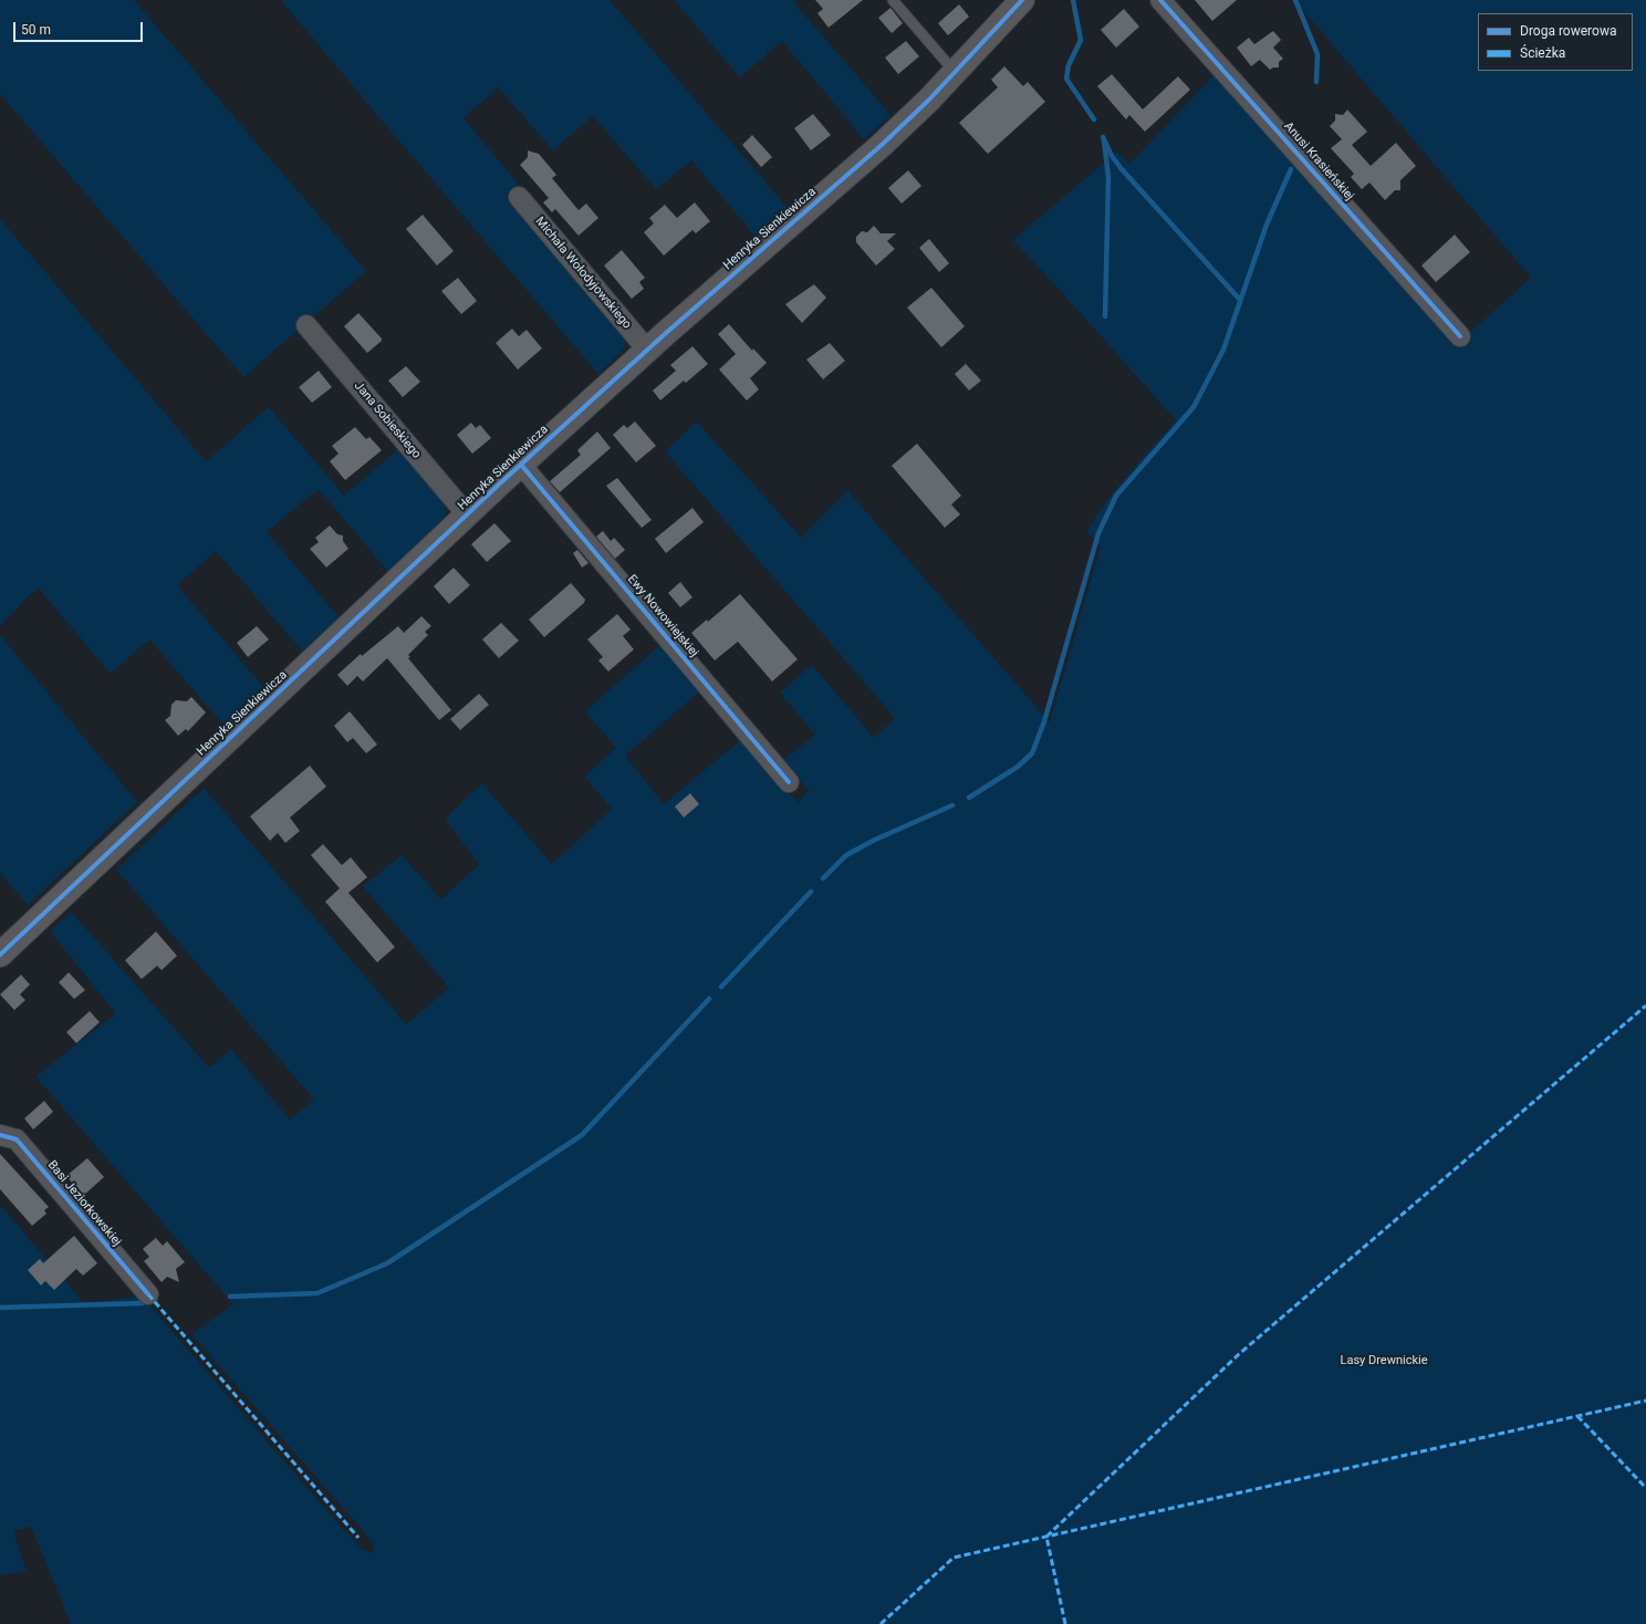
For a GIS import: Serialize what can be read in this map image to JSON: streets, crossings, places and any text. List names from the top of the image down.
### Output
{
  "streets": {
    "street": [
      "Anusi Krasieńskiej",
      "Henryka Sienkiewicza",
      "Michała Wołodyjowskiego",
      "Jana Sobieskiego",
      "Ewy Nowowiejskiej",
      "Basi Jeziorkowskiej"
    ]
  },
  "crossings": [
    ["Henryka Sienkiewicza", "Michała Wołodyjowskiego"],
    ["Henryka Sienkiewicza", "Jana Sobieskiego"],
    ["Henryka Sienkiewicza", "Ewy Nowowiejskiej"]
  ],
  "parks": ["Lasy Drewnickie"],
  "legend": ["Droga rowerowa", "Ścieżka"],
  "scale_bar": "50 m"
}
